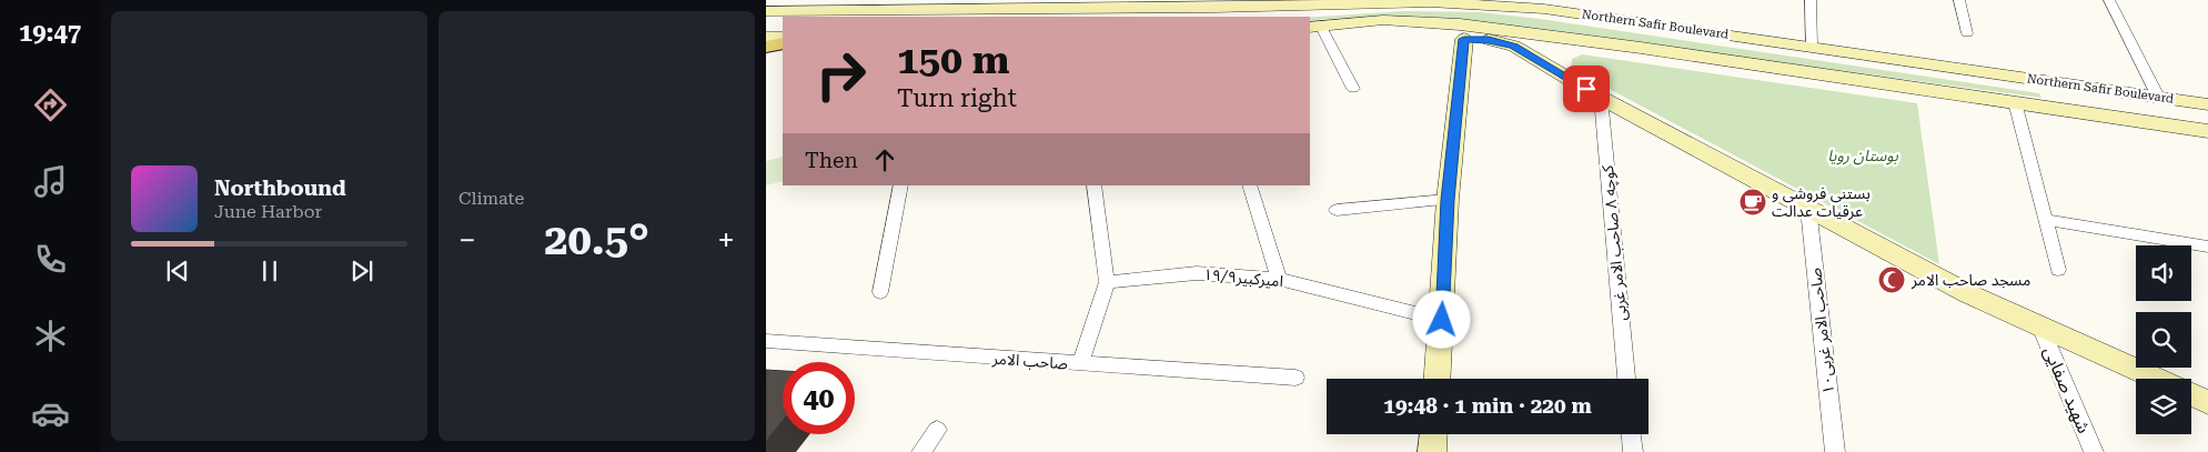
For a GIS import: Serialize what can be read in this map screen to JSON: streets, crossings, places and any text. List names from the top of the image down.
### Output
{
  "streets": {
    "main road": ["Northern Safir Boulevard"],
    "street": [
      "کوچه ۸ صاحب الامر غربی",
      "امیرکبیر۱۹/۹",
      "صاحب الامر غربی۱۰",
      "صاحب الامر",
      "شهید صفایی"
    ]
  },
  "parks": ["بوستان رویا"],
  "places": {
    "cafe": ["بستنی فروشی و عرقیات عدالت"],
    "mosque": ["مسجد صاحب الامر"]
  },
  "page": {
    "tabs": "19:47",
    "tile": "Climate",
    "turn": ["150 m", "Turn right"],
    "then": "Then",
    "song": ["Northbound", "June Harbor"],
    "heat": ["−", "20.5°", "+"],
    "limit": "40",
    "trip": "19:48 · 1 min · 220 m"
  }
}
